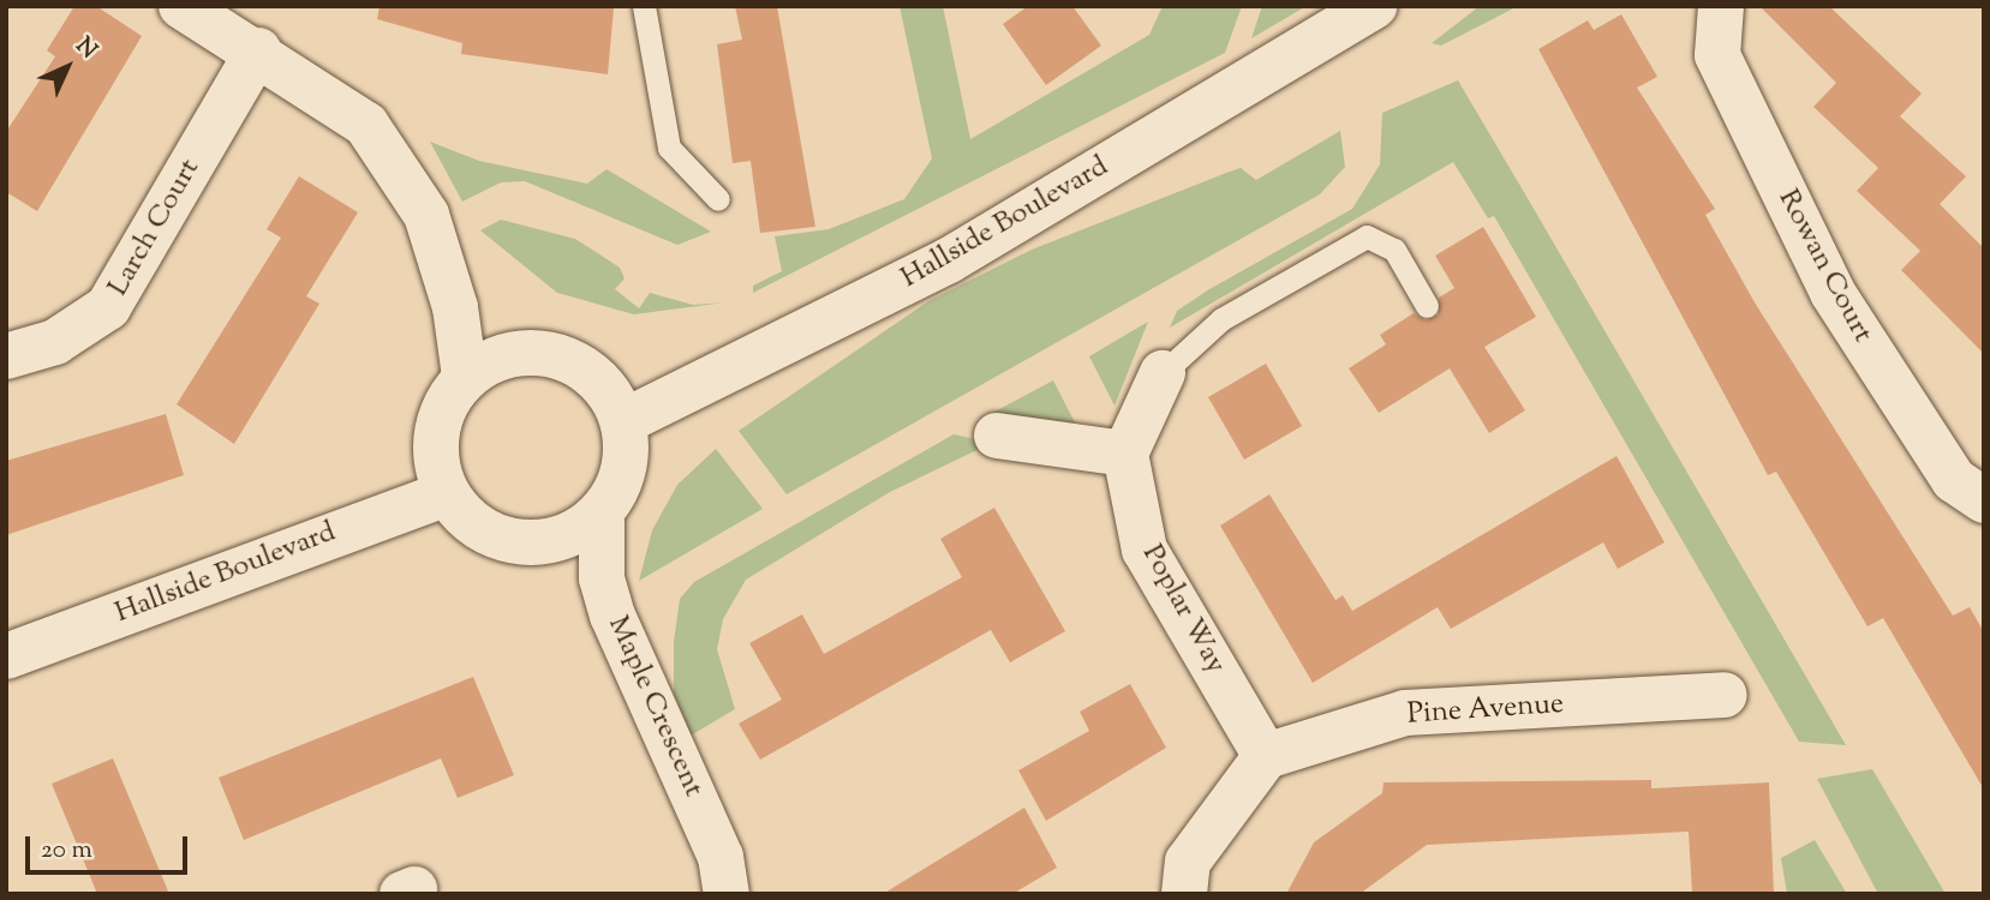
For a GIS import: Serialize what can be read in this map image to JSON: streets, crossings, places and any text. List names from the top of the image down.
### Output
{
  "streets": {
    "street": [
      "Hallside Boulevard",
      "Larch Court",
      "Rowan Court",
      "Poplar Way",
      "Maple Crescent",
      "Pine Avenue"
    ]
  },
  "crossings": [
    ["Hallside Boulevard", "Maple Crescent"],
    ["Poplar Way", "Pine Avenue"]
  ],
  "scale_bar": "20 m",
  "north": "top right"
}
